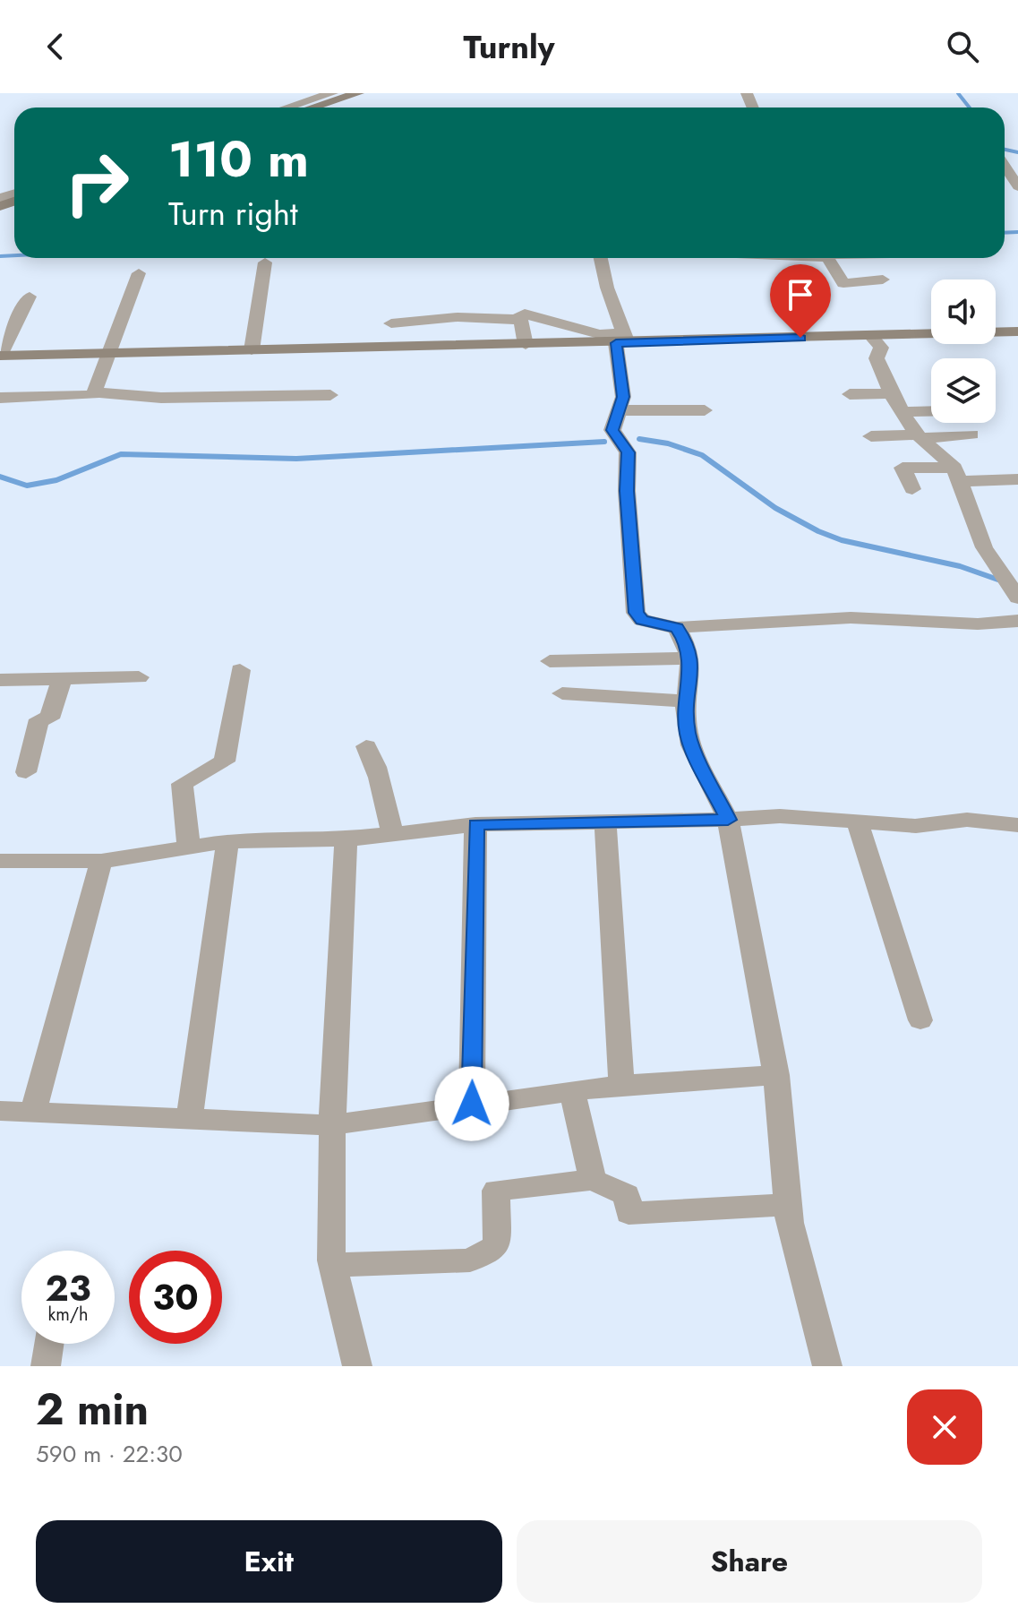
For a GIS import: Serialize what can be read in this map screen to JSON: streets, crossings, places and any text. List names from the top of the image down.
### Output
{
  "page": {
    "header": "Turnly",
    "turn": ["110 m", "Turn right"],
    "speed": "23 km/h",
    "limit": "30",
    "heading": ["2 min", "590 m · 22:30"],
    "buttons": ["Exit", "Share"]
  }
}
